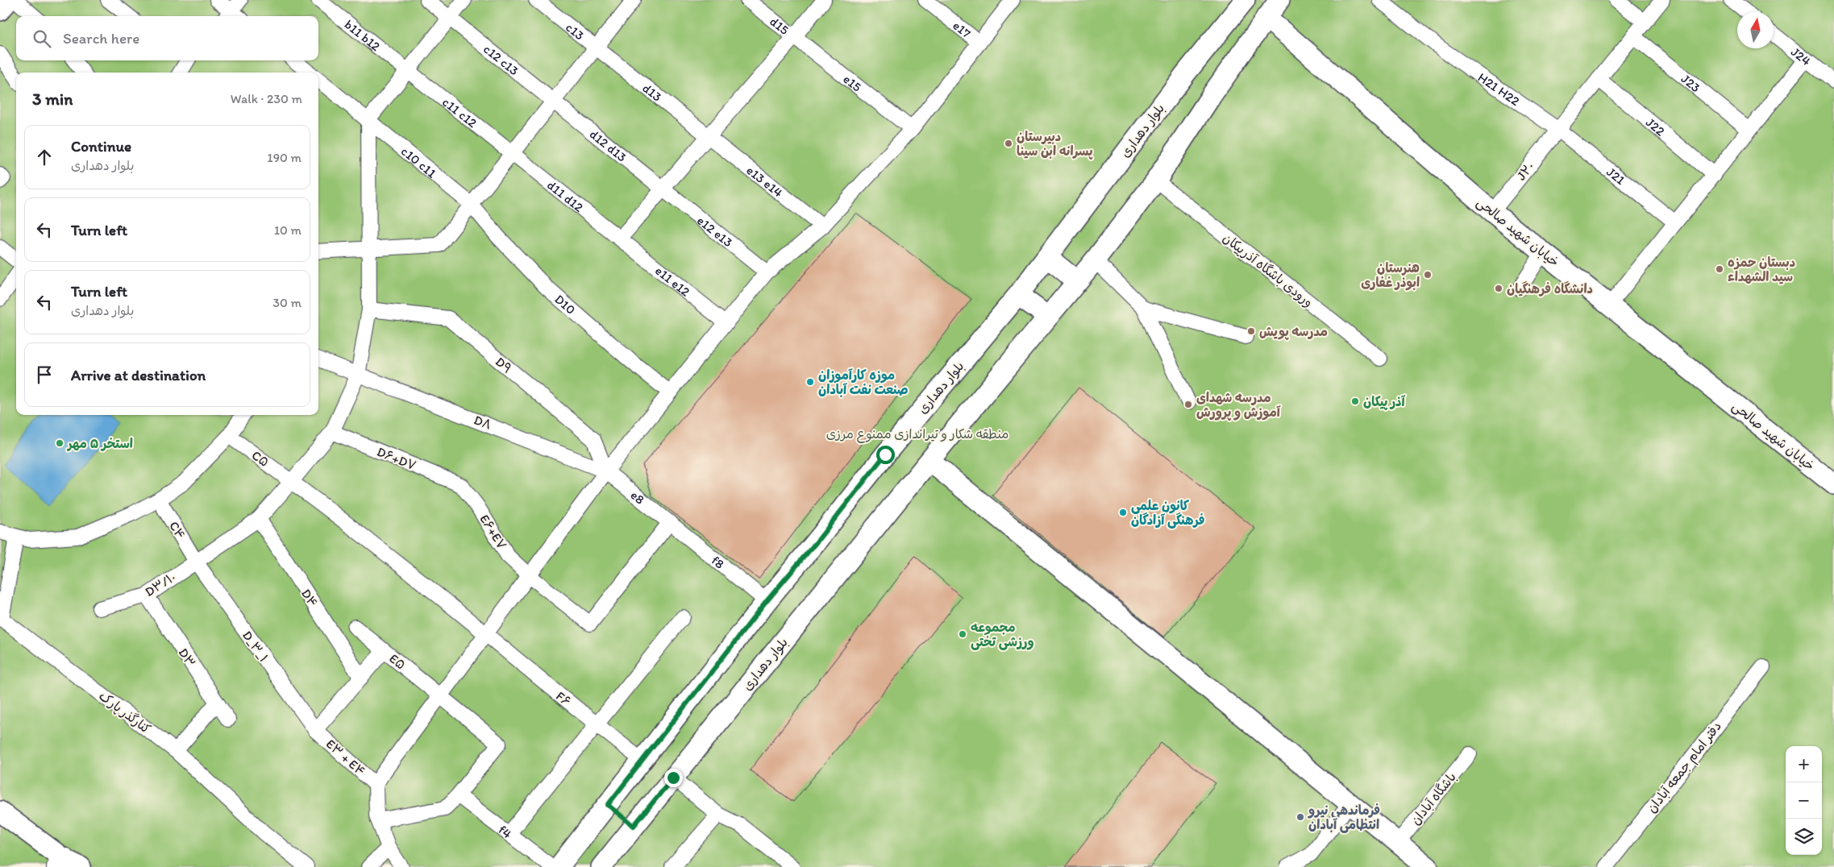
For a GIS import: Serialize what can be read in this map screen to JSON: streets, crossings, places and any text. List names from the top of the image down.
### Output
{
  "streets": {
    "main road": ["بلوار دهداری", "خیابان شهید صالحی"],
    "street": [
      "d15",
      "e17",
      "c13",
      "b11 b12",
      "J24",
      "c12 c13",
      "e15",
      "J23",
      "H21 H22",
      "d13",
      "c11 c12",
      "J22",
      "d12 d13",
      "c10 c11",
      "J۲۰",
      "J21",
      "e13 e14",
      "d11 d12",
      "e12 e13",
      "ورودی باشگاه آذرپیکان",
      "e11 e12",
      "D10",
      "D۹",
      "D۸",
      "C۵",
      "D۶+D۷",
      "e8",
      "C۴",
      "E۶+E۷",
      "f8",
      "D۳/۱۰",
      "D۴",
      "D_۳_۱",
      "D۳",
      "E۵",
      "F۶",
      "کنارگذر پارک",
      "E۳ + E۴",
      "دفتر امام جمعه آبادان",
      "باشگاه آبادان",
      "f4"
    ]
  },
  "crossings": [
    ["d15", "e15"],
    ["c13", "d13"],
    ["b11 b12", "c11 c12"],
    ["c12 c13", "d12 d13"],
    ["J23", "J۲۰"],
    ["H21 H22", "J۲۰"],
    ["H21 H22", "J21"],
    ["d13", "e13 e14"],
    ["c11 c12", "d11 d12"],
    ["J22", "J۲۰"],
    ["بلوار دهداری", "خیابان شهید صالحی"],
    ["بلوار دهداری", "ورودی باشگاه آذرپیکان"],
    ["بلوار دهداری", "f8"],
    ["بلوار دهداری", "F۶"],
    ["d12 d13", "e12 e13"],
    ["c10 c11", "D10"],
    ["c10 c11", "D۳/۱۰"],
    ["J۲۰", "J21"],
    ["J۲۰", "خیابان شهید صالحی"],
    ["d11 d12", "e11 e12"],
    ["D۹", "D۸"],
    ["D۹", "e8"],
    ["D۹", "D۳/۱۰"],
    ["D۸", "e8"],
    ["D۸", "D۳/۱۰"],
    ["C۵", "D۳/۱۰"],
    ["C۵", "F۶"],
    ["D۶+D۷", "E۶+E۷"],
    ["D۶+D۷", "D۳/۱۰"],
    ["e8", "E۶+E۷"],
    ["e8", "f8"],
    ["C۴", "D۳/۱۰"],
    ["C۴", "D_۳_۱"],
    ["E۶+E۷", "f8"],
    ["D۳/۱۰", "D۴"],
    ["D۳/۱۰", "D_۳_۱"],
    ["D۳/۱۰", "D۳"],
    ["D_۳_۱", "E۳ + E۴"],
    ["E۵", "f4"]
  ],
  "parks": ["منطقه شکار و تیراندازی ممنوع مرزی"],
  "places": [
    "دبیرستان پسرانه ابن سینا",
    "دبستان حمزه سید الشهداء",
    "هنرستان ابوذر غفاری",
    "دانشگاه فرهنگیان",
    "مدرسه پویش",
    "موزه کارآموزان صنعت نفت آبادان",
    "آذر پیکان",
    "مدرسه شهدای آموزش و پرورش",
    "استخر ۵ مهر",
    "کانون علمی فرهنگی آزادگان",
    "مجموعه ورزشی تختی",
    "فرماندهی نیرو انتظامی آبادان"
  ],
  "north": "top",
  "page": {
    "search": "Search here",
    "heading": ["3 min", "Walk · 230 m"],
    "list": [
      ["Continue", "بلوار دهداری", "190 m"],
      ["Turn left", "10 m"],
      ["Turn left", "بلوار دهداری", "30 m"],
      "Arrive at destination"
    ],
    "map_buttons": ["+", "−"]
  }
}
